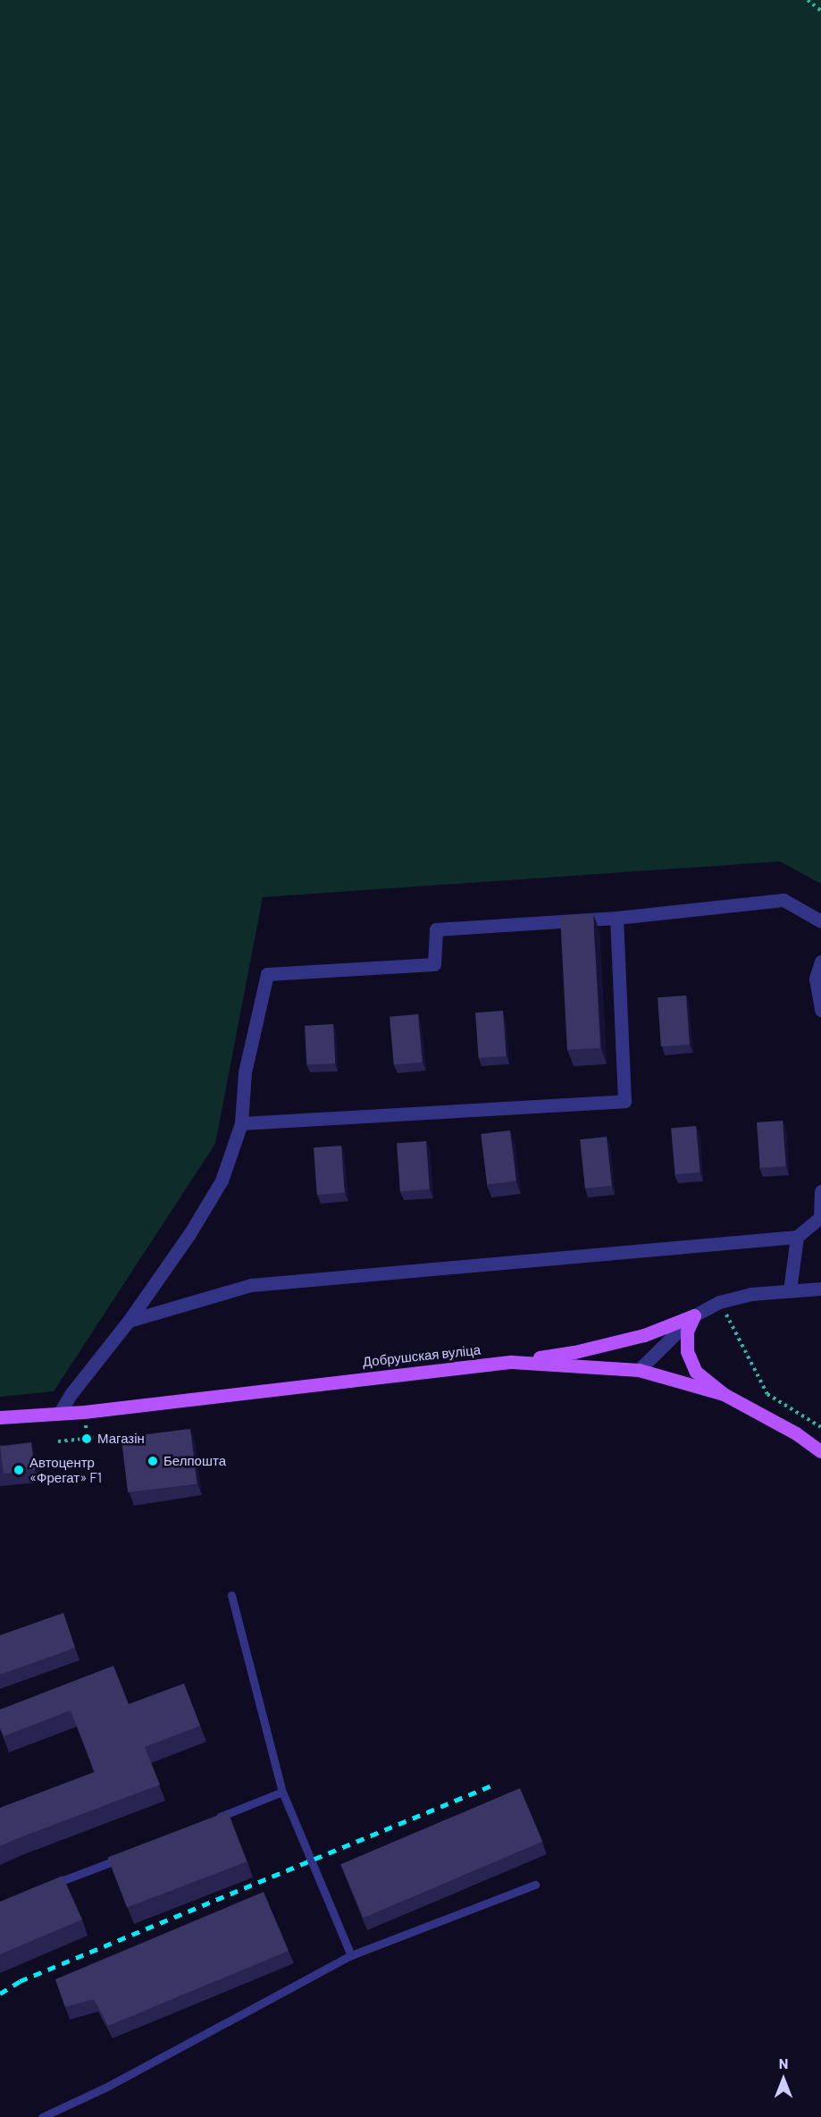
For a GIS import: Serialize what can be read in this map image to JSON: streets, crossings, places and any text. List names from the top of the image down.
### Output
{
  "streets": {
    "main road": ["Добрушская вуліца"]
  },
  "places": ["Магазін", "Белпошта", "Автоцентр «Фрегат» F1"],
  "north": "top"
}
